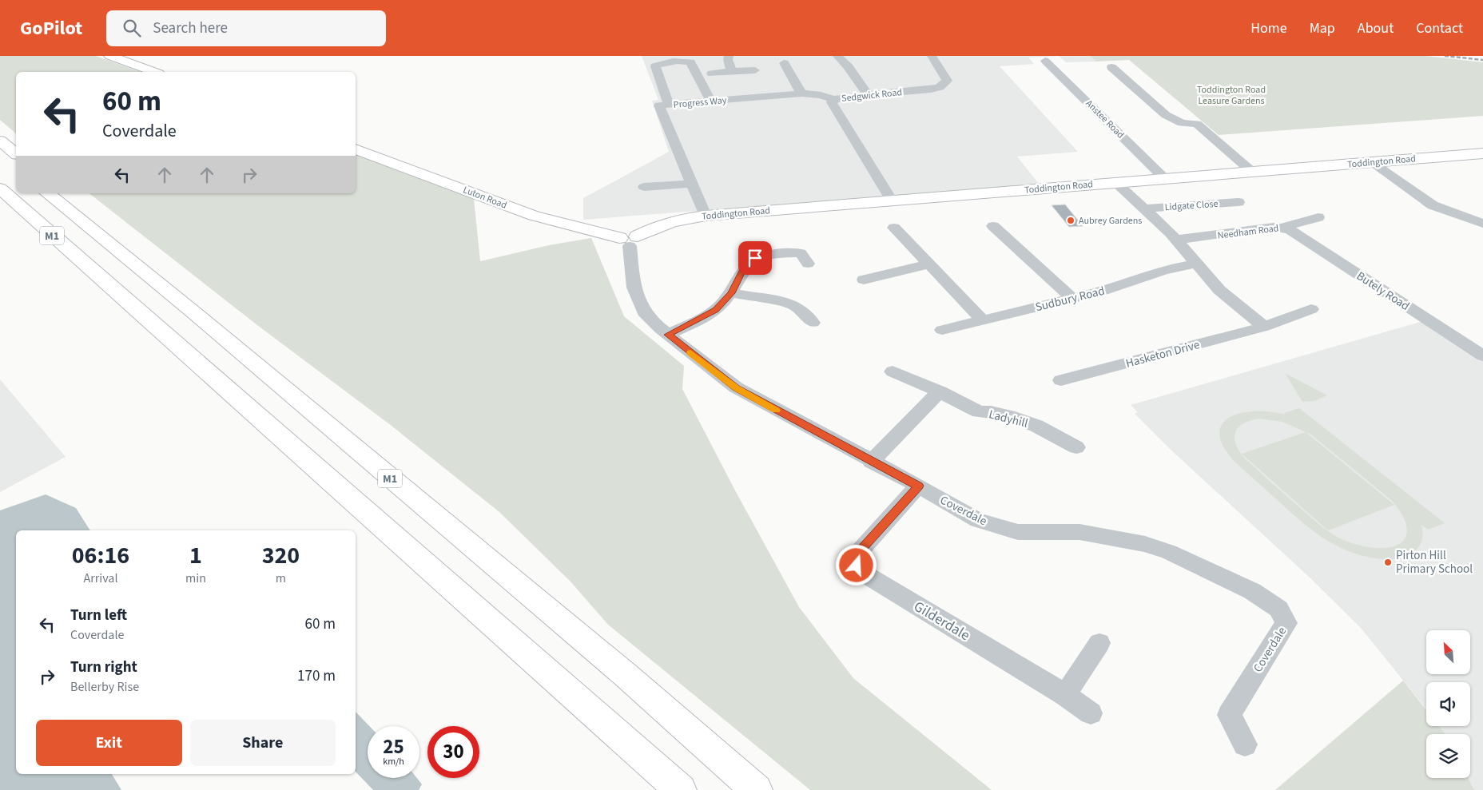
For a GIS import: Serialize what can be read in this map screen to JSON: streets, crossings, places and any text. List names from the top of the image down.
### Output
{
  "streets": {
    "main road": ["Toddington Road", "Luton Road", "M1"],
    "street": [
      "Sedgwick Road",
      "Progress Way",
      "Anstee Road",
      "Lidgate Close",
      "Needham Road",
      "Butely Road",
      "Sudbury Road",
      "Hasketon Drive",
      "Ladyhill",
      "Coverdale",
      "Gilderdale"
    ]
  },
  "crossings": [
    ["Sedgwick Road", "Progress Way"],
    ["Sedgwick Road", "Toddington Road"],
    ["Progress Way", "Toddington Road"],
    ["Anstee Road", "Toddington Road"],
    ["Toddington Road", "Luton Road"],
    ["Toddington Road", "Coverdale"],
    ["Luton Road", "Coverdale"],
    ["Needham Road", "Butely Road"],
    ["Coverdale", "Gilderdale"]
  ],
  "parks": ["Toddington Road Leasure Gardens"],
  "places": ["Aubrey Gardens", "Pirton Hill Primary School"],
  "north": "top left",
  "page": {
    "header": "GoPilot",
    "search": "Search here",
    "nav": [
      "Home",
      "Map",
      "About",
      "Contact"
    ],
    "turn": ["60 m", "Coverdale"],
    "eta": [
      "06:16",
      "Arrival",
      "1",
      "min",
      "320",
      "m"
    ],
    "list": [
      {
        "name": "Turn left",
        "note": "Coverdale",
        "value": "60 m"
      },
      {
        "name": "Turn right",
        "note": "Bellerby Rise",
        "value": "170 m"
      }
    ],
    "buttons": ["Exit", "Share"],
    "speed": "25 km/h",
    "limit": "30"
  }
}
